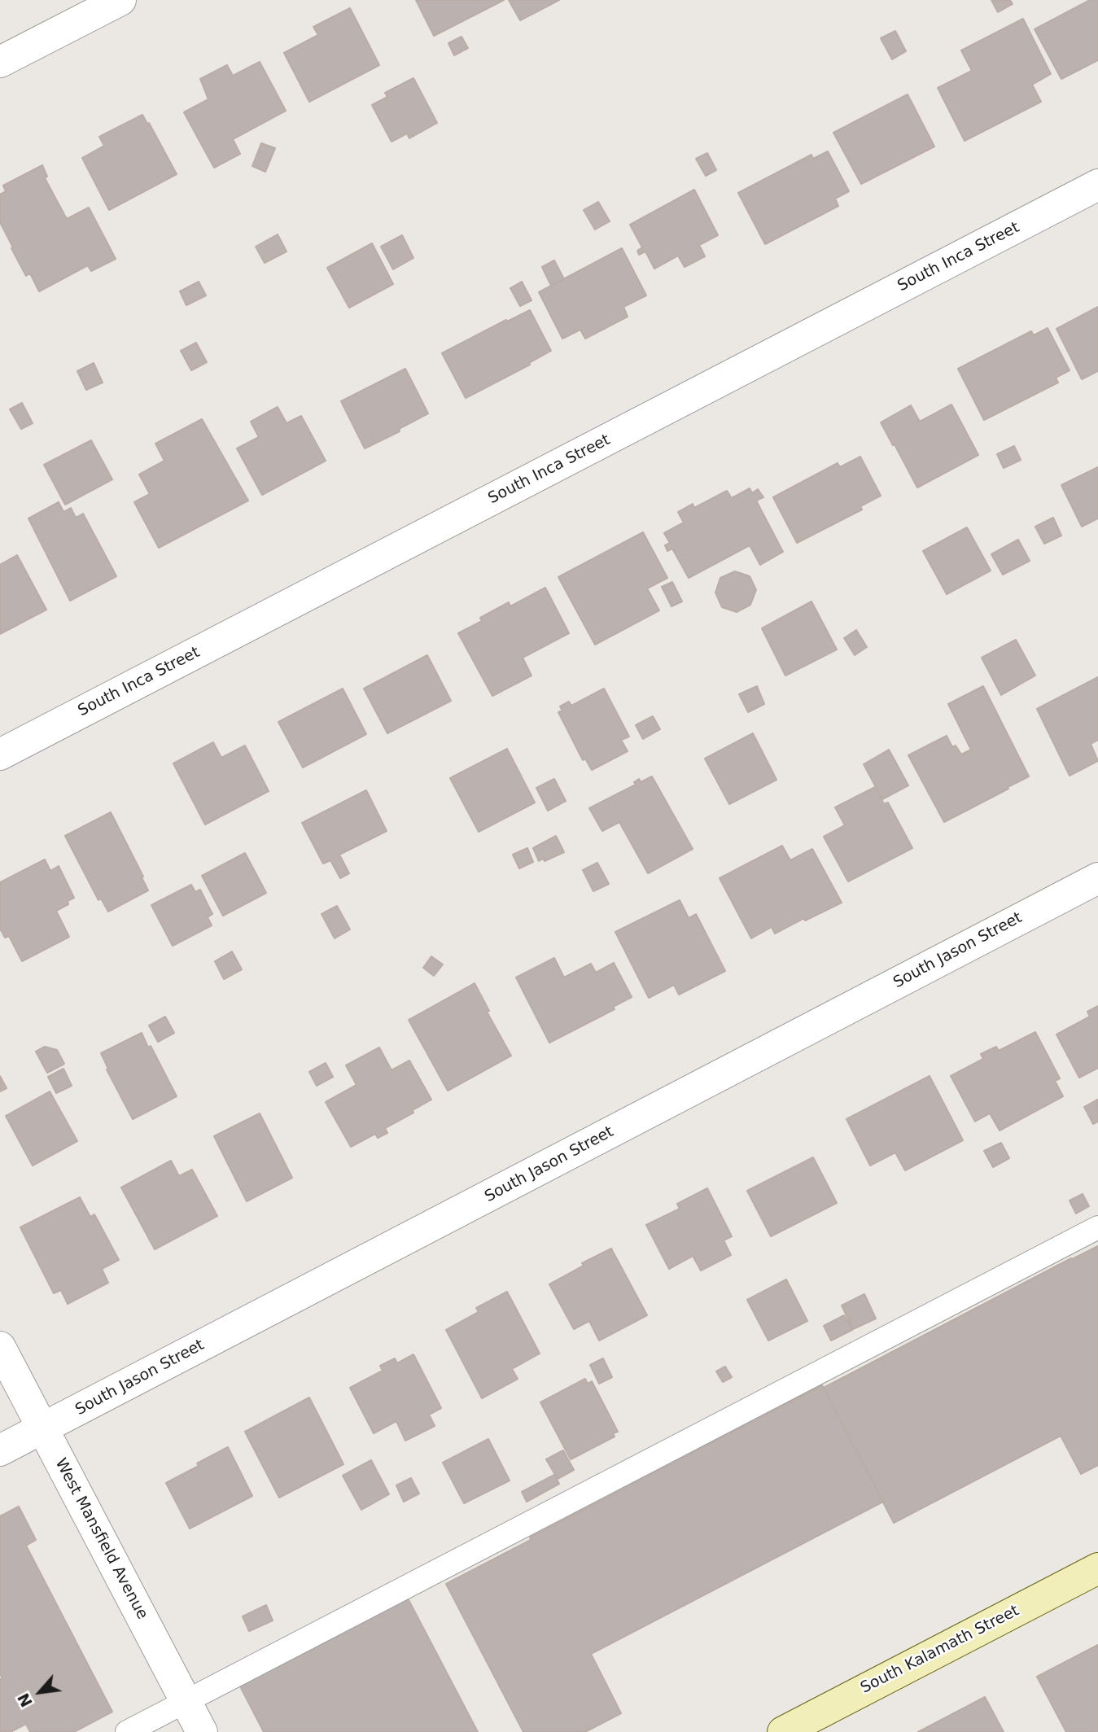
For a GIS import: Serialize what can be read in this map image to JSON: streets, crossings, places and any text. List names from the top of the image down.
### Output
{
  "streets": {
    "street": [
      "South Inca Street",
      "South Jason Street",
      "West Mansfield Avenue",
      "South Kalamath Street"
    ]
  },
  "crossings": [
    ["South Jason Street", "West Mansfield Avenue"]
  ],
  "north": "bottom left"
}
